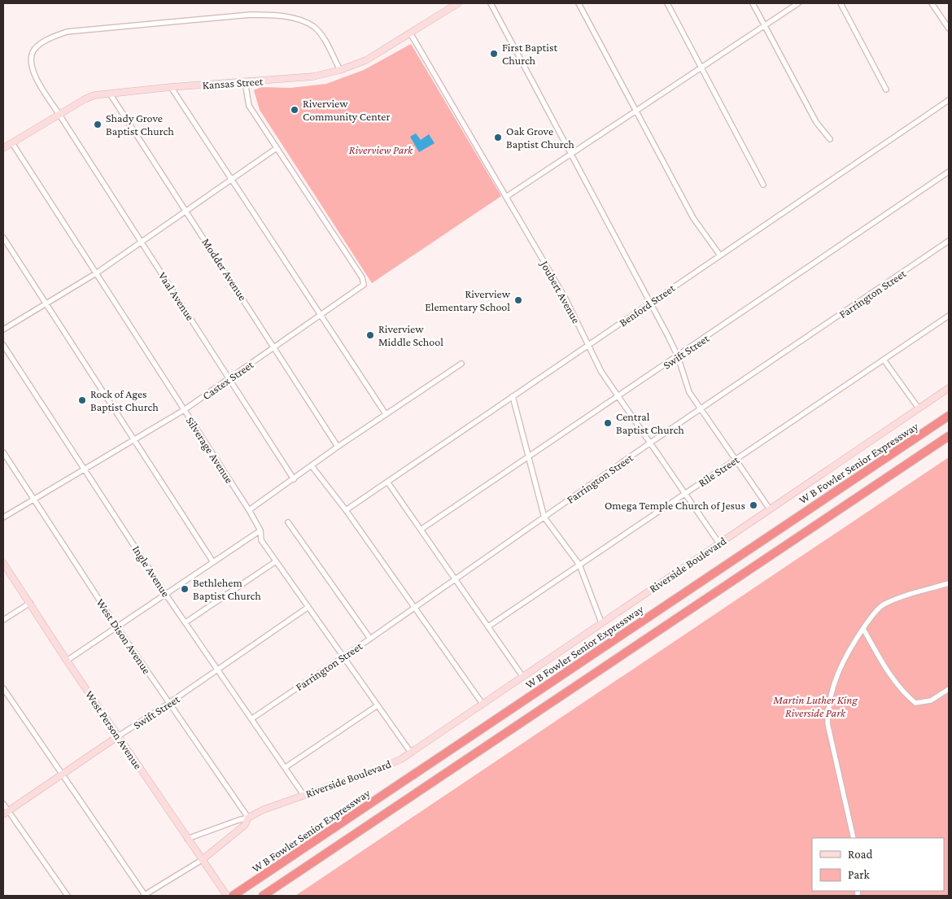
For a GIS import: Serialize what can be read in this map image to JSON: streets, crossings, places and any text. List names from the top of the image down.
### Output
{
  "streets": {
    "highway": ["W B Fowler Senior Expressway"],
    "street": [
      "Kansas Street",
      "Modder Avenue",
      "Joubert Avenue",
      "Farrington Street",
      "Vaal Avenue",
      "Benford Street",
      "Swift Street",
      "Castex Street",
      "Silverage Avenue",
      "Rile Street",
      "Riverside Boulevard",
      "Ingle Avenue",
      "West Dison Avenue",
      "West Person Avenue"
    ]
  },
  "crossings": [
    ["Kansas Street", "Modder Avenue"],
    ["Kansas Street", "Joubert Avenue"],
    ["Kansas Street", "Vaal Avenue"],
    ["Kansas Street", "Silverage Avenue"],
    ["Modder Avenue", "Castex Street"],
    ["Joubert Avenue", "Farrington Street"],
    ["Joubert Avenue", "Benford Street"],
    ["Joubert Avenue", "Swift Street"],
    ["Joubert Avenue", "Rile Street"],
    ["Joubert Avenue", "Riverside Boulevard"],
    ["Farrington Street", "Silverage Avenue"],
    ["Farrington Street", "Ingle Avenue"],
    ["Vaal Avenue", "Castex Street"],
    ["Swift Street", "Silverage Avenue"],
    ["Swift Street", "Ingle Avenue"],
    ["Swift Street", "West Dison Avenue"],
    ["Swift Street", "West Person Avenue"],
    ["Castex Street", "Silverage Avenue"],
    ["Castex Street", "Ingle Avenue"],
    ["Castex Street", "West Dison Avenue"],
    ["Silverage Avenue", "Riverside Boulevard"],
    ["Riverside Boulevard", "Ingle Avenue"],
    ["Riverside Boulevard", "West Dison Avenue"],
    ["Riverside Boulevard", "West Person Avenue"]
  ],
  "parks": ["Riverview Park", "Martin Luther King Riverside Park"],
  "places": [
    "First Baptist Church",
    "Riverview Community Center",
    "Shady Grove Baptist Church",
    "Oak Grove Baptist Church",
    "Riverview Elementary School",
    "Riverview Middle School",
    "Rock of Ages Baptist Church",
    "Central Baptist Church",
    "Omega Temple Church of Jesus",
    "Bethlehem Baptist Church"
  ],
  "legend": ["Road", "Park"]
}
